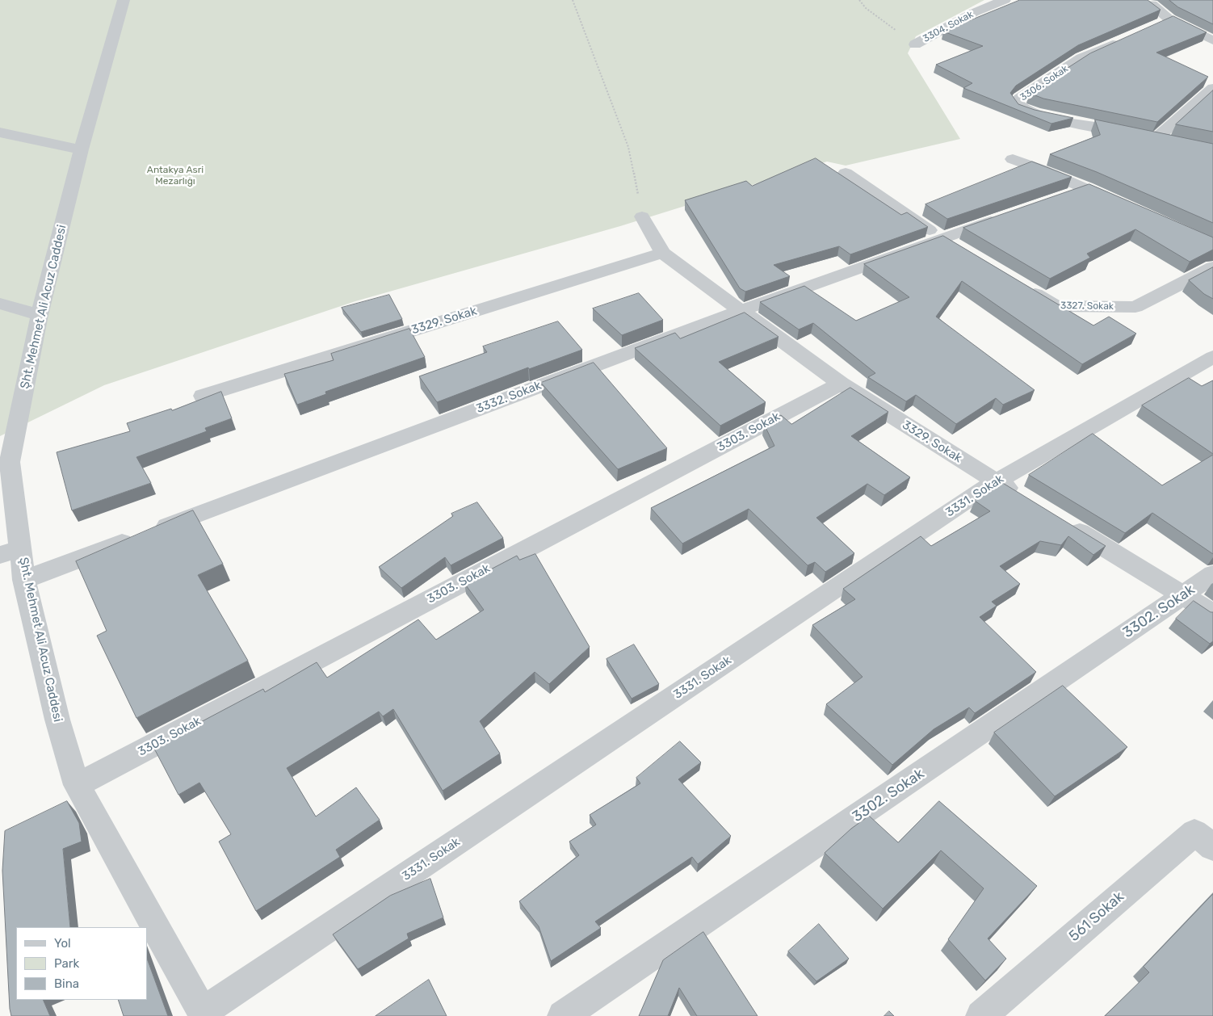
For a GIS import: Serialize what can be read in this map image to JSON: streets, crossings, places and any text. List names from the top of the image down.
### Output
{
  "streets": {
    "street": [
      "3304. Sokak",
      "3306. Sokak",
      "3327. Sokak",
      "Şht. Mehmet Ali Acuz Caddesi",
      "3329. Sokak",
      "3332. Sokak",
      "3303. Sokak",
      "3331. Sokak",
      "3302. Sokak",
      "561 Sokak"
    ]
  },
  "crossings": [
    ["Şht. Mehmet Ali Acuz Caddesi", "3332. Sokak"],
    ["Şht. Mehmet Ali Acuz Caddesi", "3303. Sokak"],
    ["Şht. Mehmet Ali Acuz Caddesi", "3331. Sokak"],
    ["3329. Sokak", "3332. Sokak"],
    ["3329. Sokak", "3303. Sokak"],
    ["3329. Sokak", "3331. Sokak"]
  ],
  "parks": ["Antakya Asri Mezarlığı"],
  "legend": ["Yol", "Park", "Bina"]
}
